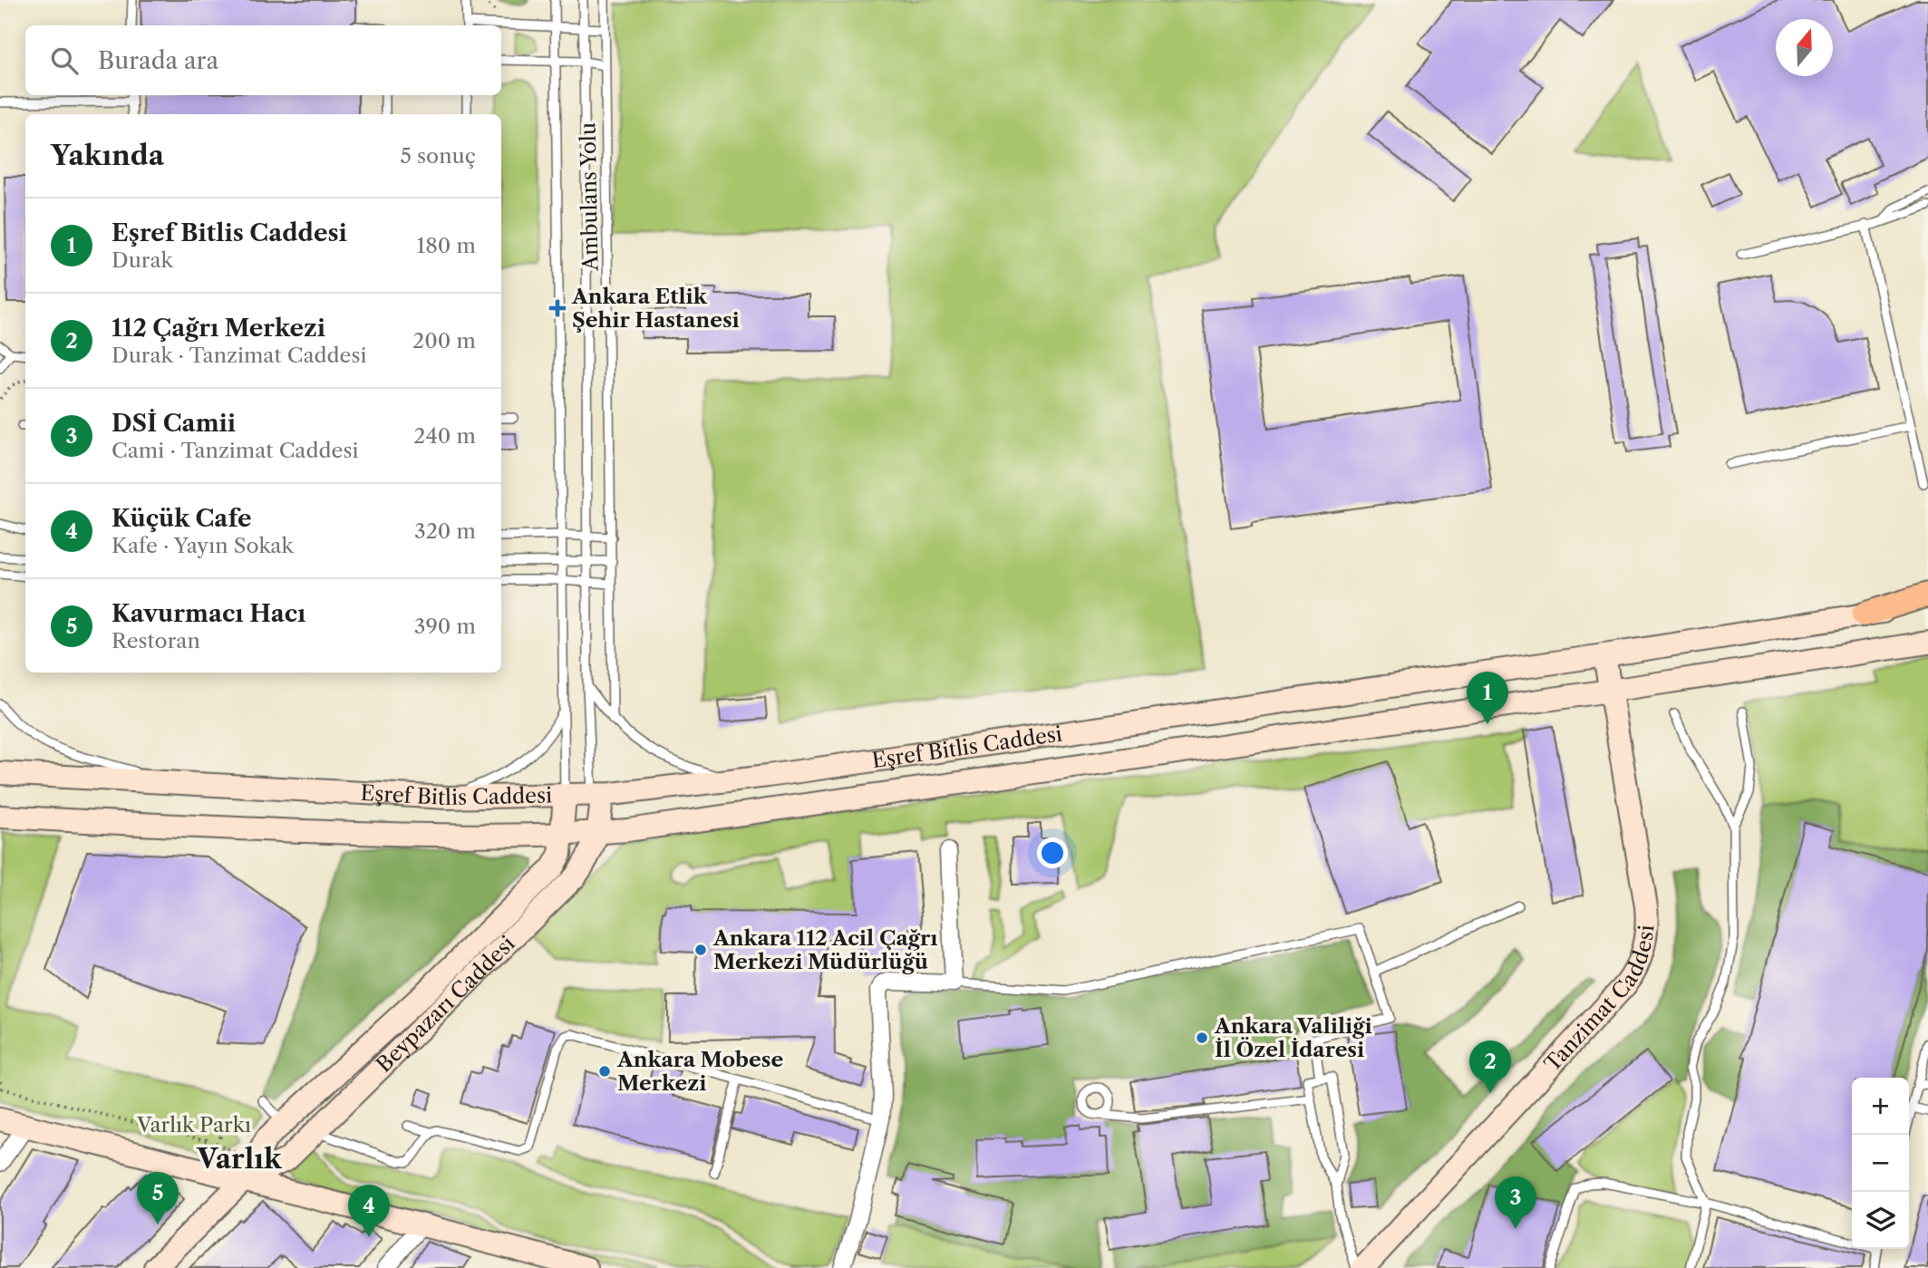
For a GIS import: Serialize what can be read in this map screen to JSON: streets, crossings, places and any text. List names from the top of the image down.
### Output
{
  "streets": {
    "main road": ["Eşref Bitlis Caddesi", "Tanzimat Caddesi", "Beypazarı Caddesi"],
    "lane": ["Ambulans Yolu"]
  },
  "crossings": [
    ["Eşref Bitlis Caddesi", "Tanzimat Caddesi"],
    ["Eşref Bitlis Caddesi", "Beypazarı Caddesi"]
  ],
  "districts": ["Varlık"],
  "parks": ["Varlık Parkı"],
  "places": {
    "health": ["Ankara Etlik Şehir Hastanesi"],
    "other": ["Ankara 112 Acil Çağrı Merkezi Müdürlüğü", "Ankara Valiliği İl Özel İdaresi", "Ankara Mobese Merkezi"]
  },
  "north": "top",
  "page": {
    "search": "Burada ara",
    "heading": ["Yakında", "5 sonuç"],
    "list": [
      {
        "mark": "1",
        "name": "Eşref Bitlis Caddesi",
        "note": "Durak",
        "value": "180 m"
      },
      {
        "mark": "2",
        "name": "112 Çağrı Merkezi",
        "note": "Durak · Tanzimat Caddesi",
        "value": "200 m"
      },
      {
        "mark": "3",
        "name": "DSİ Camii",
        "note": "Cami · Tanzimat Caddesi",
        "value": "240 m"
      },
      {
        "mark": "4",
        "name": "Küçük Cafe",
        "note": "Kafe · Yayın Sokak",
        "value": "320 m"
      },
      {
        "mark": "5",
        "name": "Kavurmacı Hacı",
        "note": "Restoran",
        "value": "390 m"
      }
    ],
    "pins": [
      "1",
      "2",
      "5",
      "3",
      "4"
    ],
    "map_buttons": ["+", "−"]
  }
}
